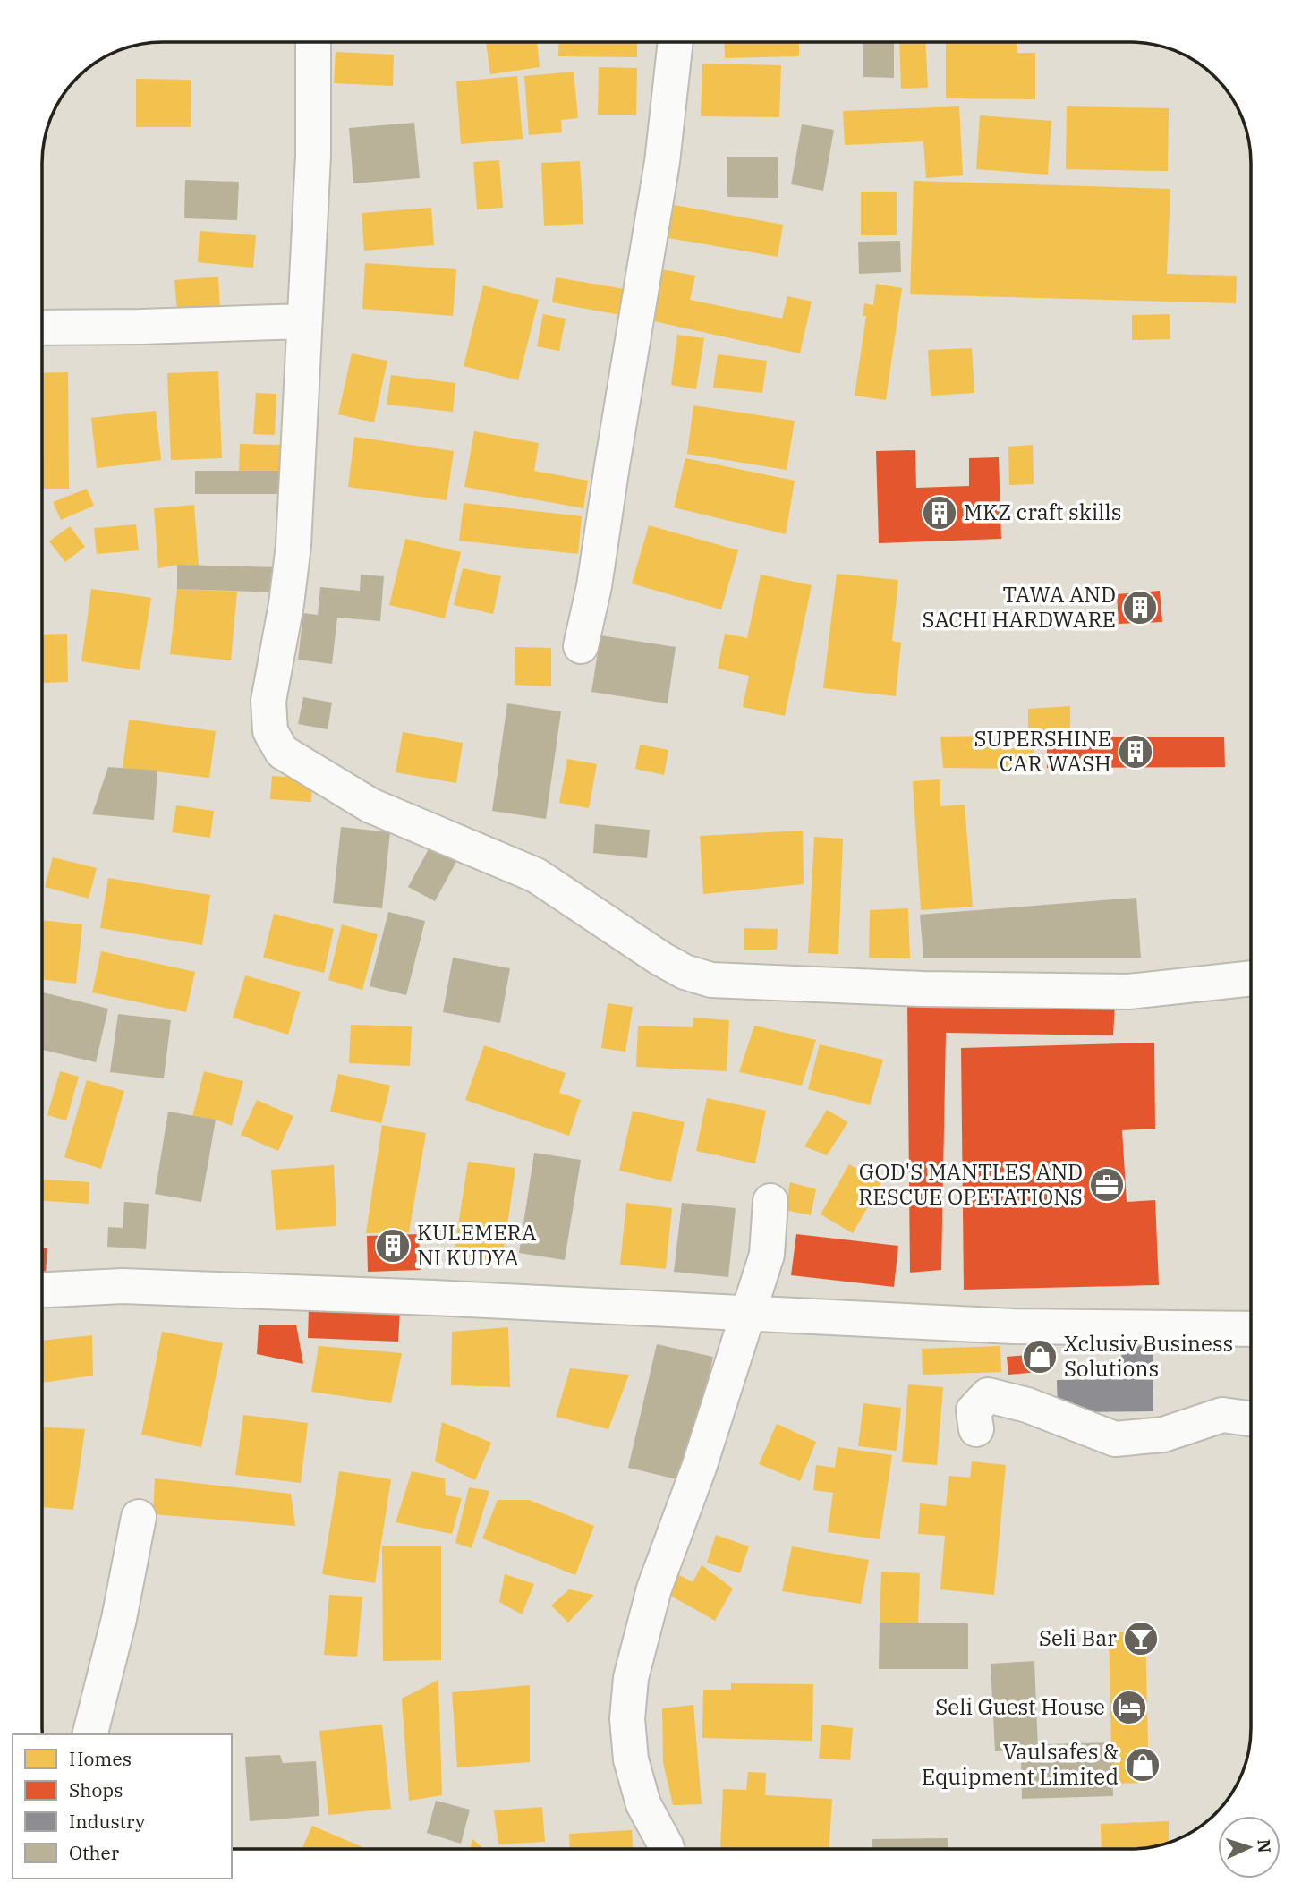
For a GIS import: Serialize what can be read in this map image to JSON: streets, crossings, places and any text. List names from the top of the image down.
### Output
{
  "places": {
    "building": [
      "MKZ craft skills",
      "TAWA AND SACHI HARDWARE",
      "SUPERSHINE CAR WASH",
      "KULEMERA NI KUDYA"
    ],
    "office": ["GOD'S MANTLES AND RESCUE OPETATIONS"],
    "shop": ["Xclusiv Business Solutions", "Vaulsafes & Equipment Limited"],
    "bar": ["Seli Bar"],
    "hotel": ["Seli Guest House"]
  },
  "legend": [
    "Homes",
    "Shops",
    "Industry",
    "Other"
  ],
  "north": "right"
}
